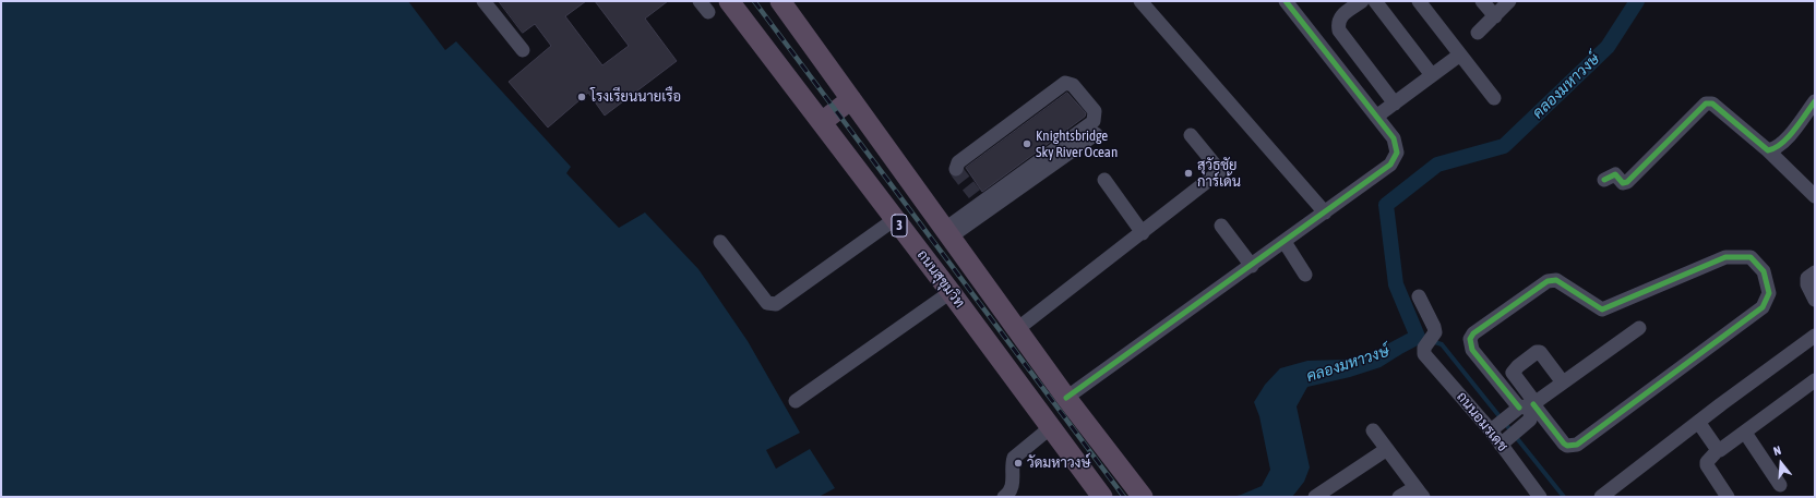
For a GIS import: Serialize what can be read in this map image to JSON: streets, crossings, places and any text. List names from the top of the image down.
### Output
{
  "streets": {
    "highway": ["3", "ถนนสุขุมวิท"],
    "street": ["ถนนอมรเดช"]
  },
  "water": ["คลองมหาวงษ์"],
  "places": [
    "โรงเรียนนายเรือ",
    "Knightsbridge Sky River Ocean",
    "สุวัธชัย การ์เด้น",
    "วัดมหาวงษ์"
  ],
  "north": "top"
}
